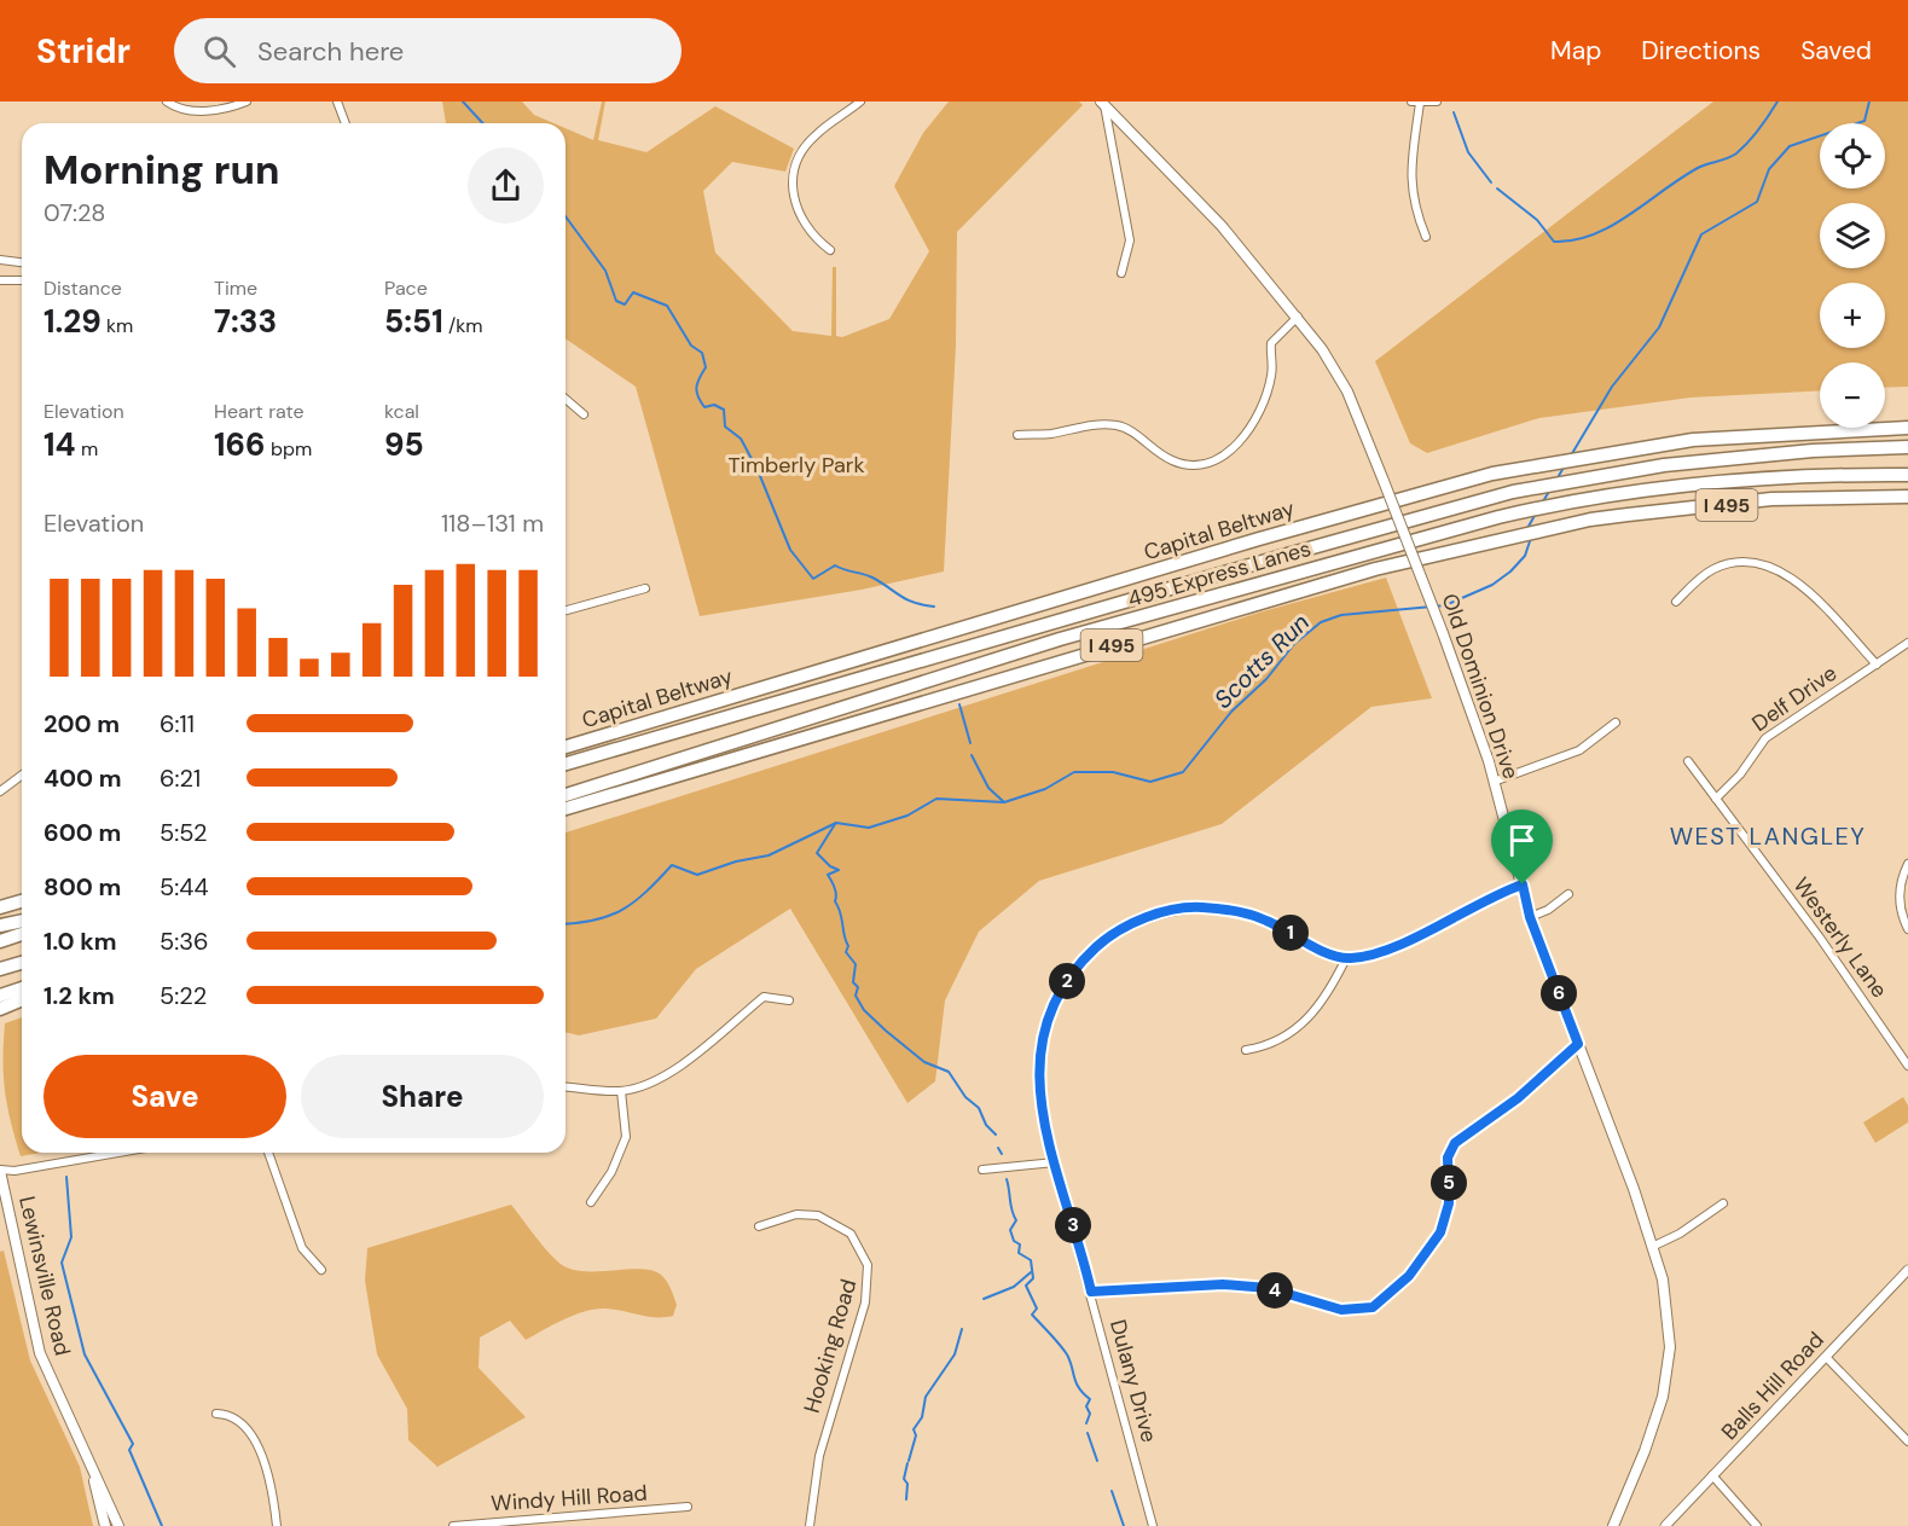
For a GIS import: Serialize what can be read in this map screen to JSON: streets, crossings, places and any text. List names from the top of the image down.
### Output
{
  "streets": {
    "highway": ["I 495", "Capital Beltway", "495 Express Lanes"],
    "main road": ["Old Dominion Drive", "Lewinsville Road"],
    "street": [
      "Delf Drive",
      "Westerly Lane",
      "Hooking Road",
      "Dulany Drive",
      "Balls Hill Road",
      "Windy Hill Road"
    ]
  },
  "crossings": [
    ["Delf Drive", "Westerly Lane"]
  ],
  "districts": ["WEST LANGLEY"],
  "water": ["Scotts Run"],
  "parks": ["Timberly Park"],
  "page": {
    "header": "Stridr",
    "search": "Search here",
    "nav": ["Map", "Directions", "Saved"],
    "map_buttons": ["+", "−"],
    "heading": ["Morning run", "07:28"],
    "stats": [
      ["Distance", "1.29 km"],
      ["Time", "7:33"],
      ["Pace", "5:51 /km"],
      ["Elevation", "14 m"],
      ["Heart rate", "166 bpm"],
      ["kcal", "95"]
    ],
    "chart": ["Elevation", "118–131 m"],
    "list": [
      {
        "name": "200 m",
        "note": "6:11"
      },
      {
        "name": "400 m",
        "note": "6:21"
      },
      {
        "name": "600 m",
        "note": "5:52"
      },
      {
        "name": "800 m",
        "note": "5:44"
      },
      {
        "name": "1.0 km",
        "note": "5:36"
      },
      {
        "name": "1.2 km",
        "note": "5:22"
      }
    ],
    "pins": [
      "1",
      "2",
      "6",
      "5",
      "3",
      "4"
    ],
    "buttons": ["Save", "Share"]
  }
}
